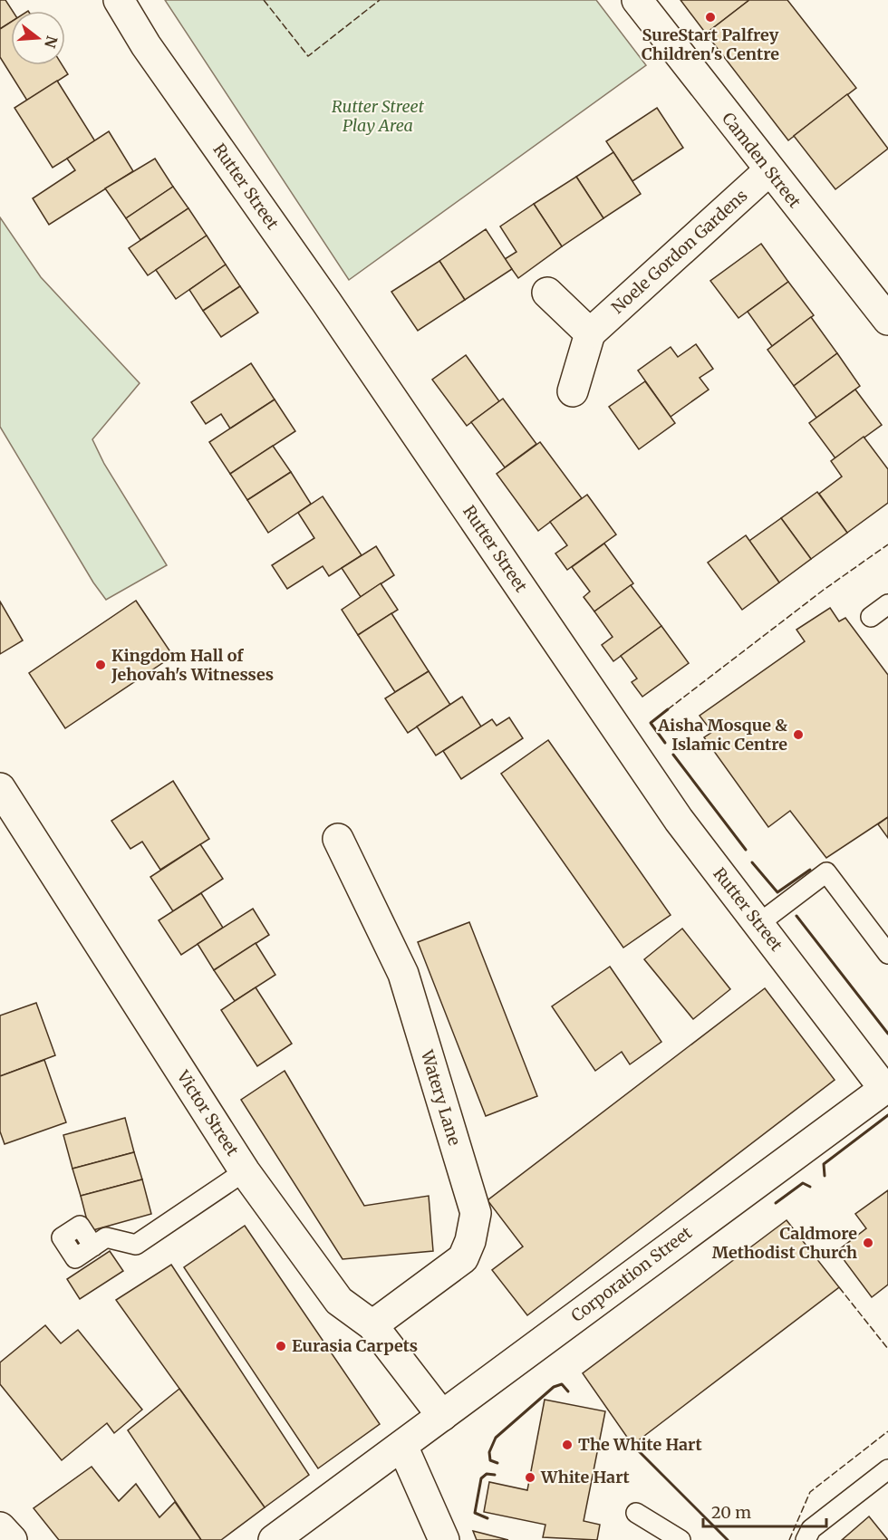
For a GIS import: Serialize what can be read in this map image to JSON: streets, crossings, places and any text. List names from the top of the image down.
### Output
{
  "streets": {
    "street": [
      "Camden Street",
      "Rutter Street",
      "Noele Gordon Gardens",
      "Watery Lane",
      "Victor Street",
      "Corporation Street"
    ]
  },
  "crossings": [
    ["Camden Street", "Noele Gordon Gardens"],
    ["Rutter Street", "Corporation Street"],
    ["Watery Lane", "Victor Street"],
    ["Victor Street", "Corporation Street"]
  ],
  "parks": ["Rutter Street Play Area"],
  "places": [
    "SureStart Palfrey Children's Centre",
    "Kingdom Hall of Jehovah's Witnesses",
    "Aisha Mosque & Islamic Centre",
    "Caldmore Methodist Church",
    "Eurasia Carpets",
    "The White Hart",
    "White Hart"
  ],
  "scale_bar": "20 m",
  "north": "right"
}
